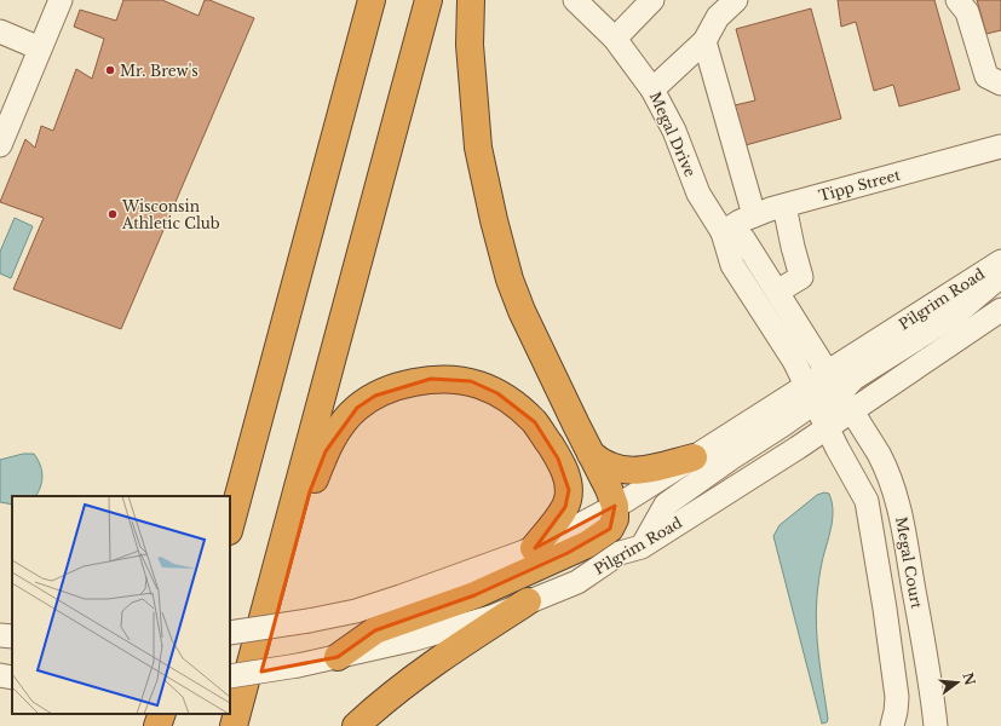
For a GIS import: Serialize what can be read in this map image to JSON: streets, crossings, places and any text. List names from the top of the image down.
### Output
{
  "streets": {
    "street": [
      "Megal Drive",
      "Tipp Street",
      "Pilgrim Road",
      "Megal Court"
    ]
  },
  "crossings": [
    ["Megal Drive", "Tipp Street"],
    ["Megal Drive", "Pilgrim Road"],
    ["Megal Drive", "Megal Court"],
    ["Pilgrim Road", "Megal Court"]
  ],
  "places": ["Mr. Brew's", "Wisconsin Athletic Club"],
  "north": "right"
}
